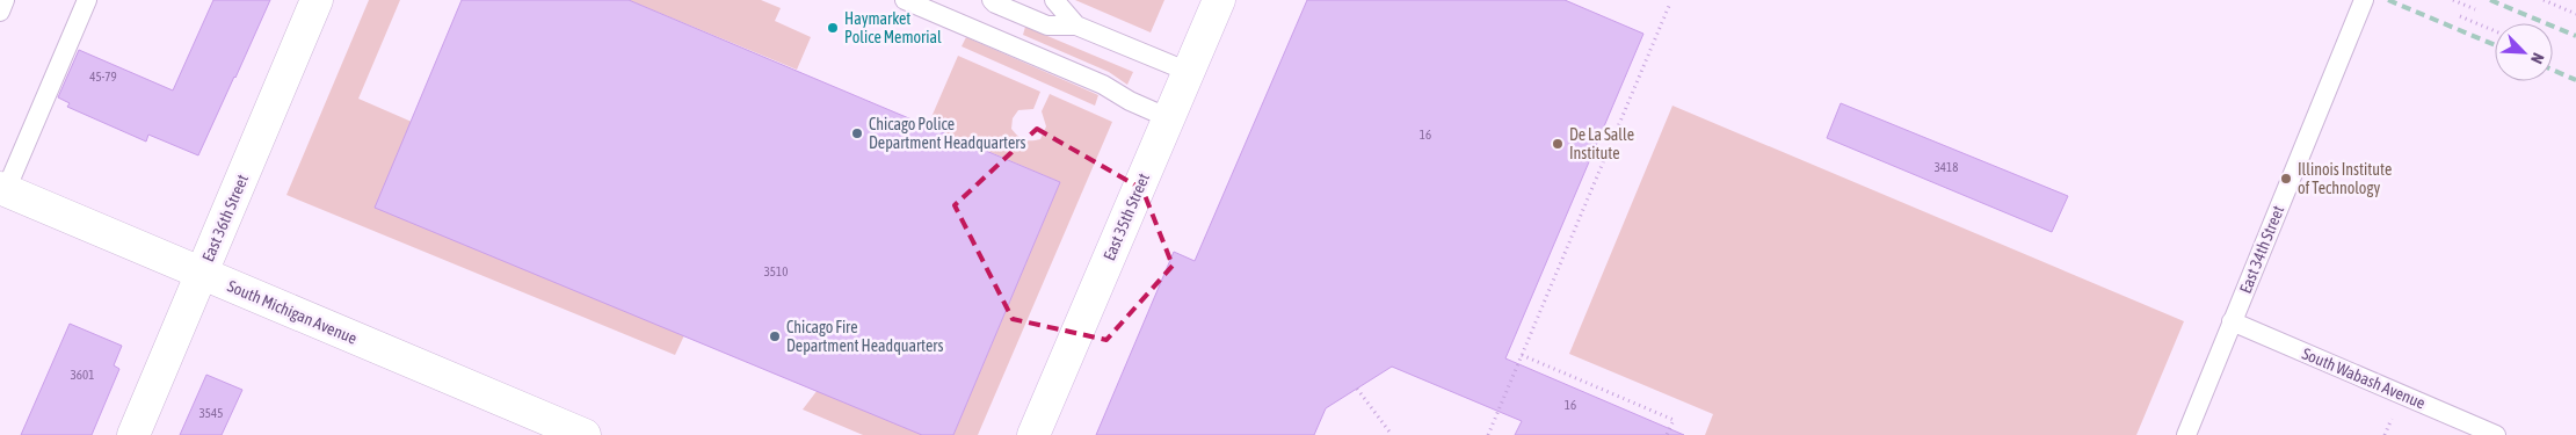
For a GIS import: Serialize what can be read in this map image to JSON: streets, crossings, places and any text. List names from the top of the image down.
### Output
{
  "streets": {
    "street": ["East 35th Street", "East 36th Street", "South Michigan Avenue"],
    "lane": ["East 34th Street", "South Wabash Avenue"]
  },
  "crossings": [
    ["East 36th Street", "South Michigan Avenue"],
    ["East 34th Street", "South Wabash Avenue"]
  ],
  "places": [
    "Haymarket Police Memorial",
    "Chicago Police Department Headquarters",
    "De La Salle Institute",
    "Illinois Institute of Technology",
    "Chicago Fire Department Headquarters"
  ],
  "house_numbers": [
    "45-79",
    "16",
    "3418",
    "3510",
    "3601",
    "16",
    "3545"
  ],
  "north": "bottom right"
}
